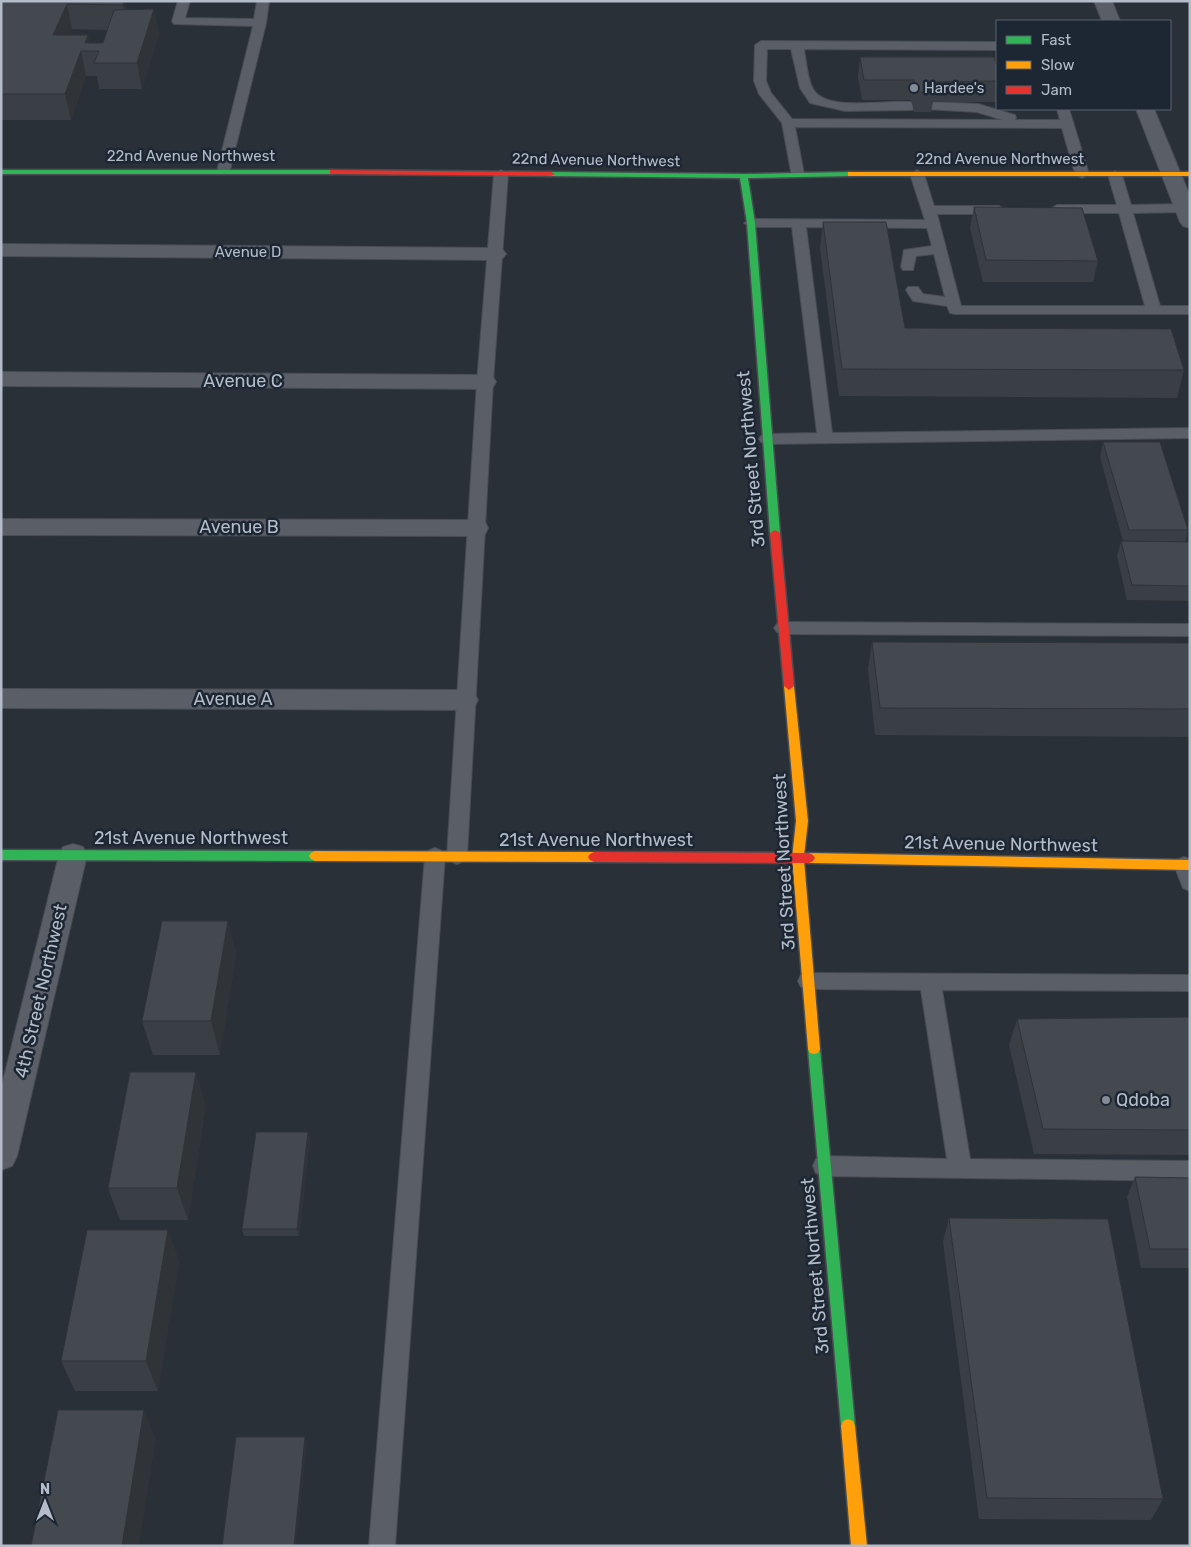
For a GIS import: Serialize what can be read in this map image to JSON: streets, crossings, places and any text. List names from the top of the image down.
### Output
{
  "streets": {
    "street": [
      "22nd Avenue Northwest",
      "Avenue D",
      "Avenue C",
      "3rd Street Northwest",
      "Avenue B",
      "Avenue A",
      "21st Avenue Northwest",
      "4th Street Northwest"
    ]
  },
  "crossings": [
    ["22nd Avenue Northwest", "3rd Street Northwest"],
    ["3rd Street Northwest", "21st Avenue Northwest"],
    ["21st Avenue Northwest", "4th Street Northwest"]
  ],
  "places": ["Hardee's", "Qdoba"],
  "legend": ["Fast", "Slow", "Jam"],
  "north": "top"
}
